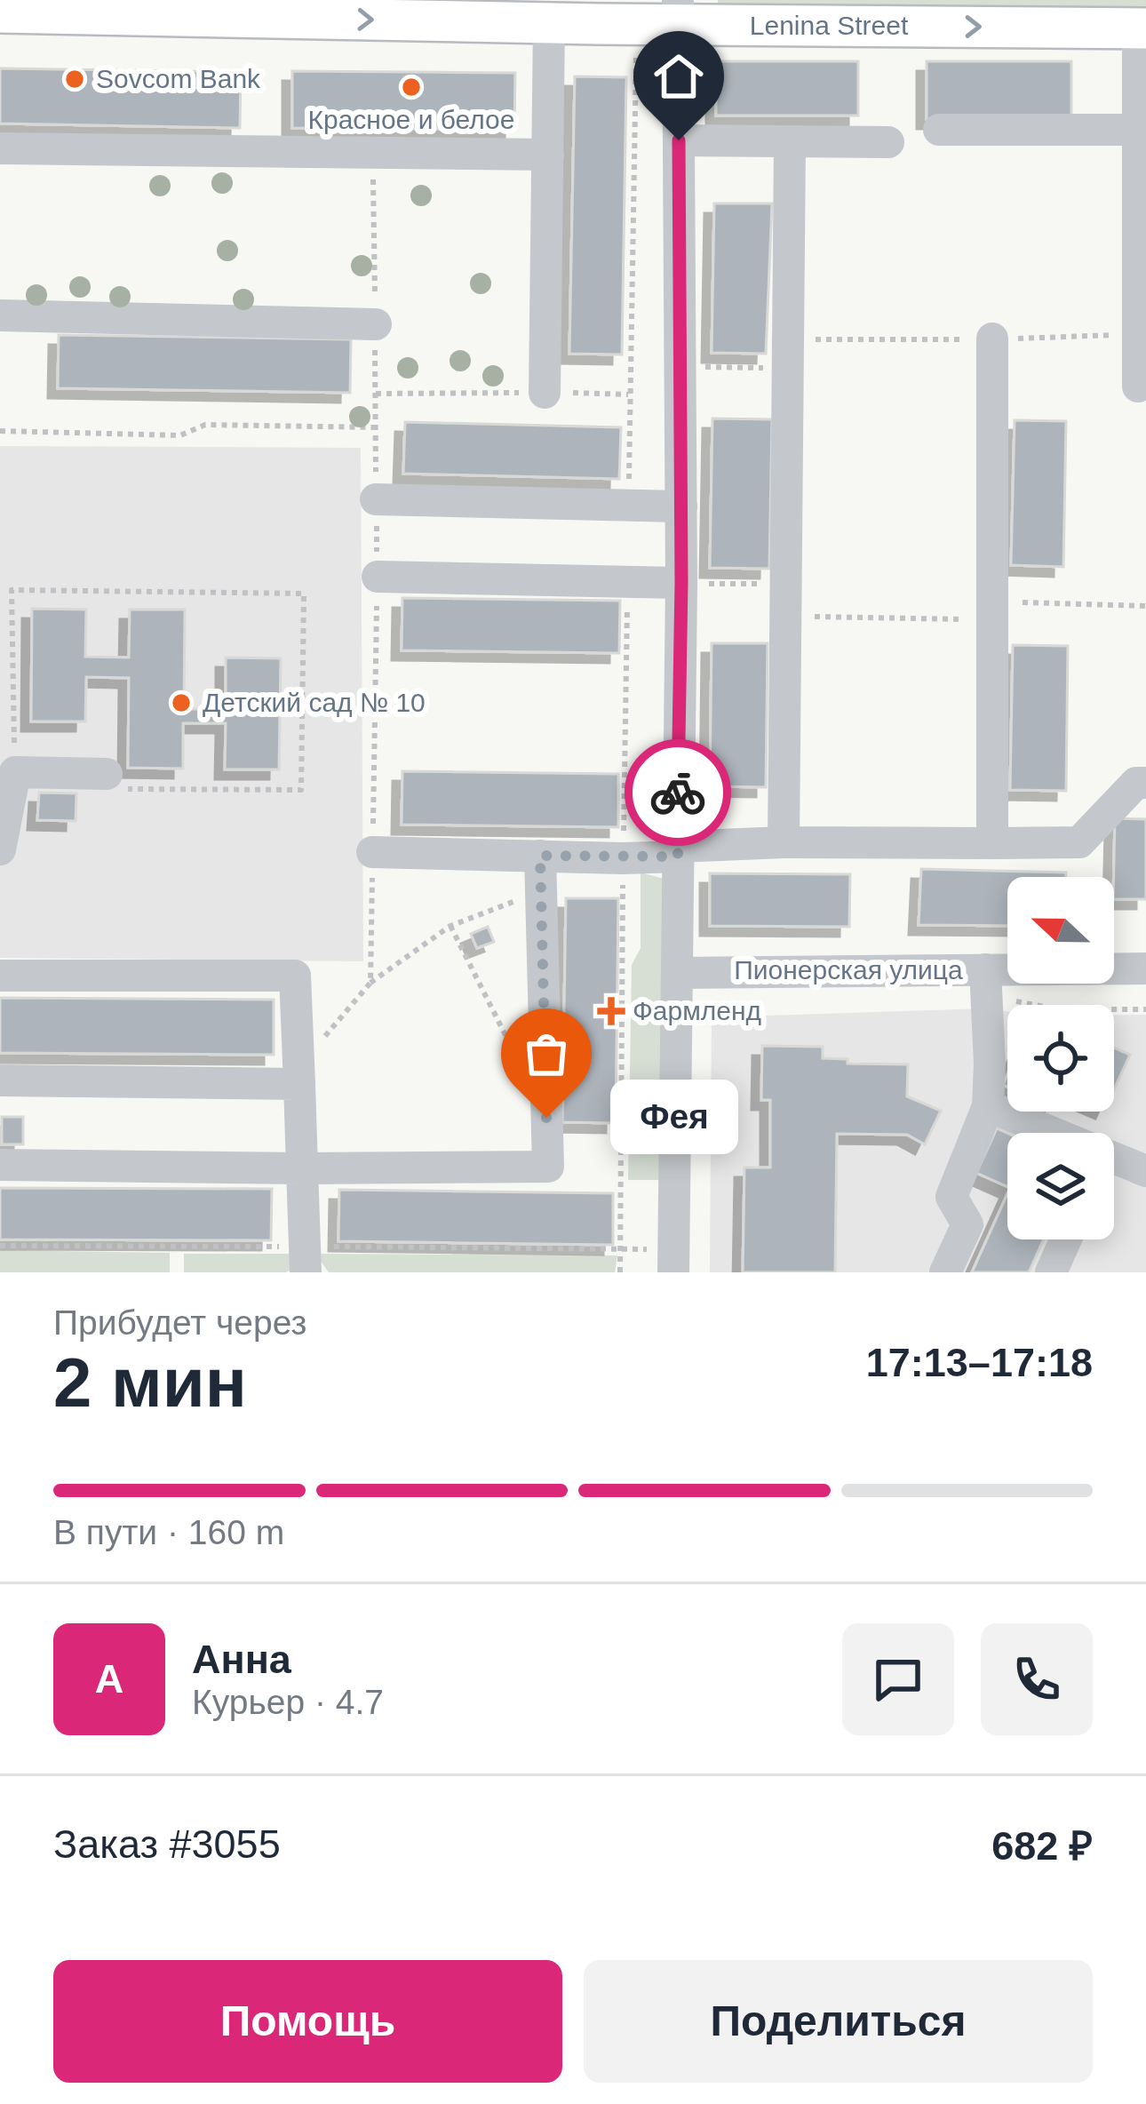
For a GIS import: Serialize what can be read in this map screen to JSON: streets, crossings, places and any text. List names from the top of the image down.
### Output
{
  "streets": {
    "main road": ["Lenina Street"],
    "street": ["Пионерская улица"]
  },
  "one_way": ["Lenina Street"],
  "places": {
    "other": [
      "Sovcom Bank",
      "Красное и белое",
      "Детский сад № 10",
      "Фея"
    ],
    "health": ["Фармленд"]
  },
  "north": "left",
  "page": {
    "bubble": "Фея",
    "heading": ["2 мин", "Прибудет через", "17:13–17:18"],
    "panel": [
      "Анна",
      "Курьер · 4.7",
      "Заказ #3055",
      "682 ₽"
    ],
    "bar": "В пути · 160 m",
    "round": "А",
    "buttons": ["Помощь", "Поделиться"]
  }
}
